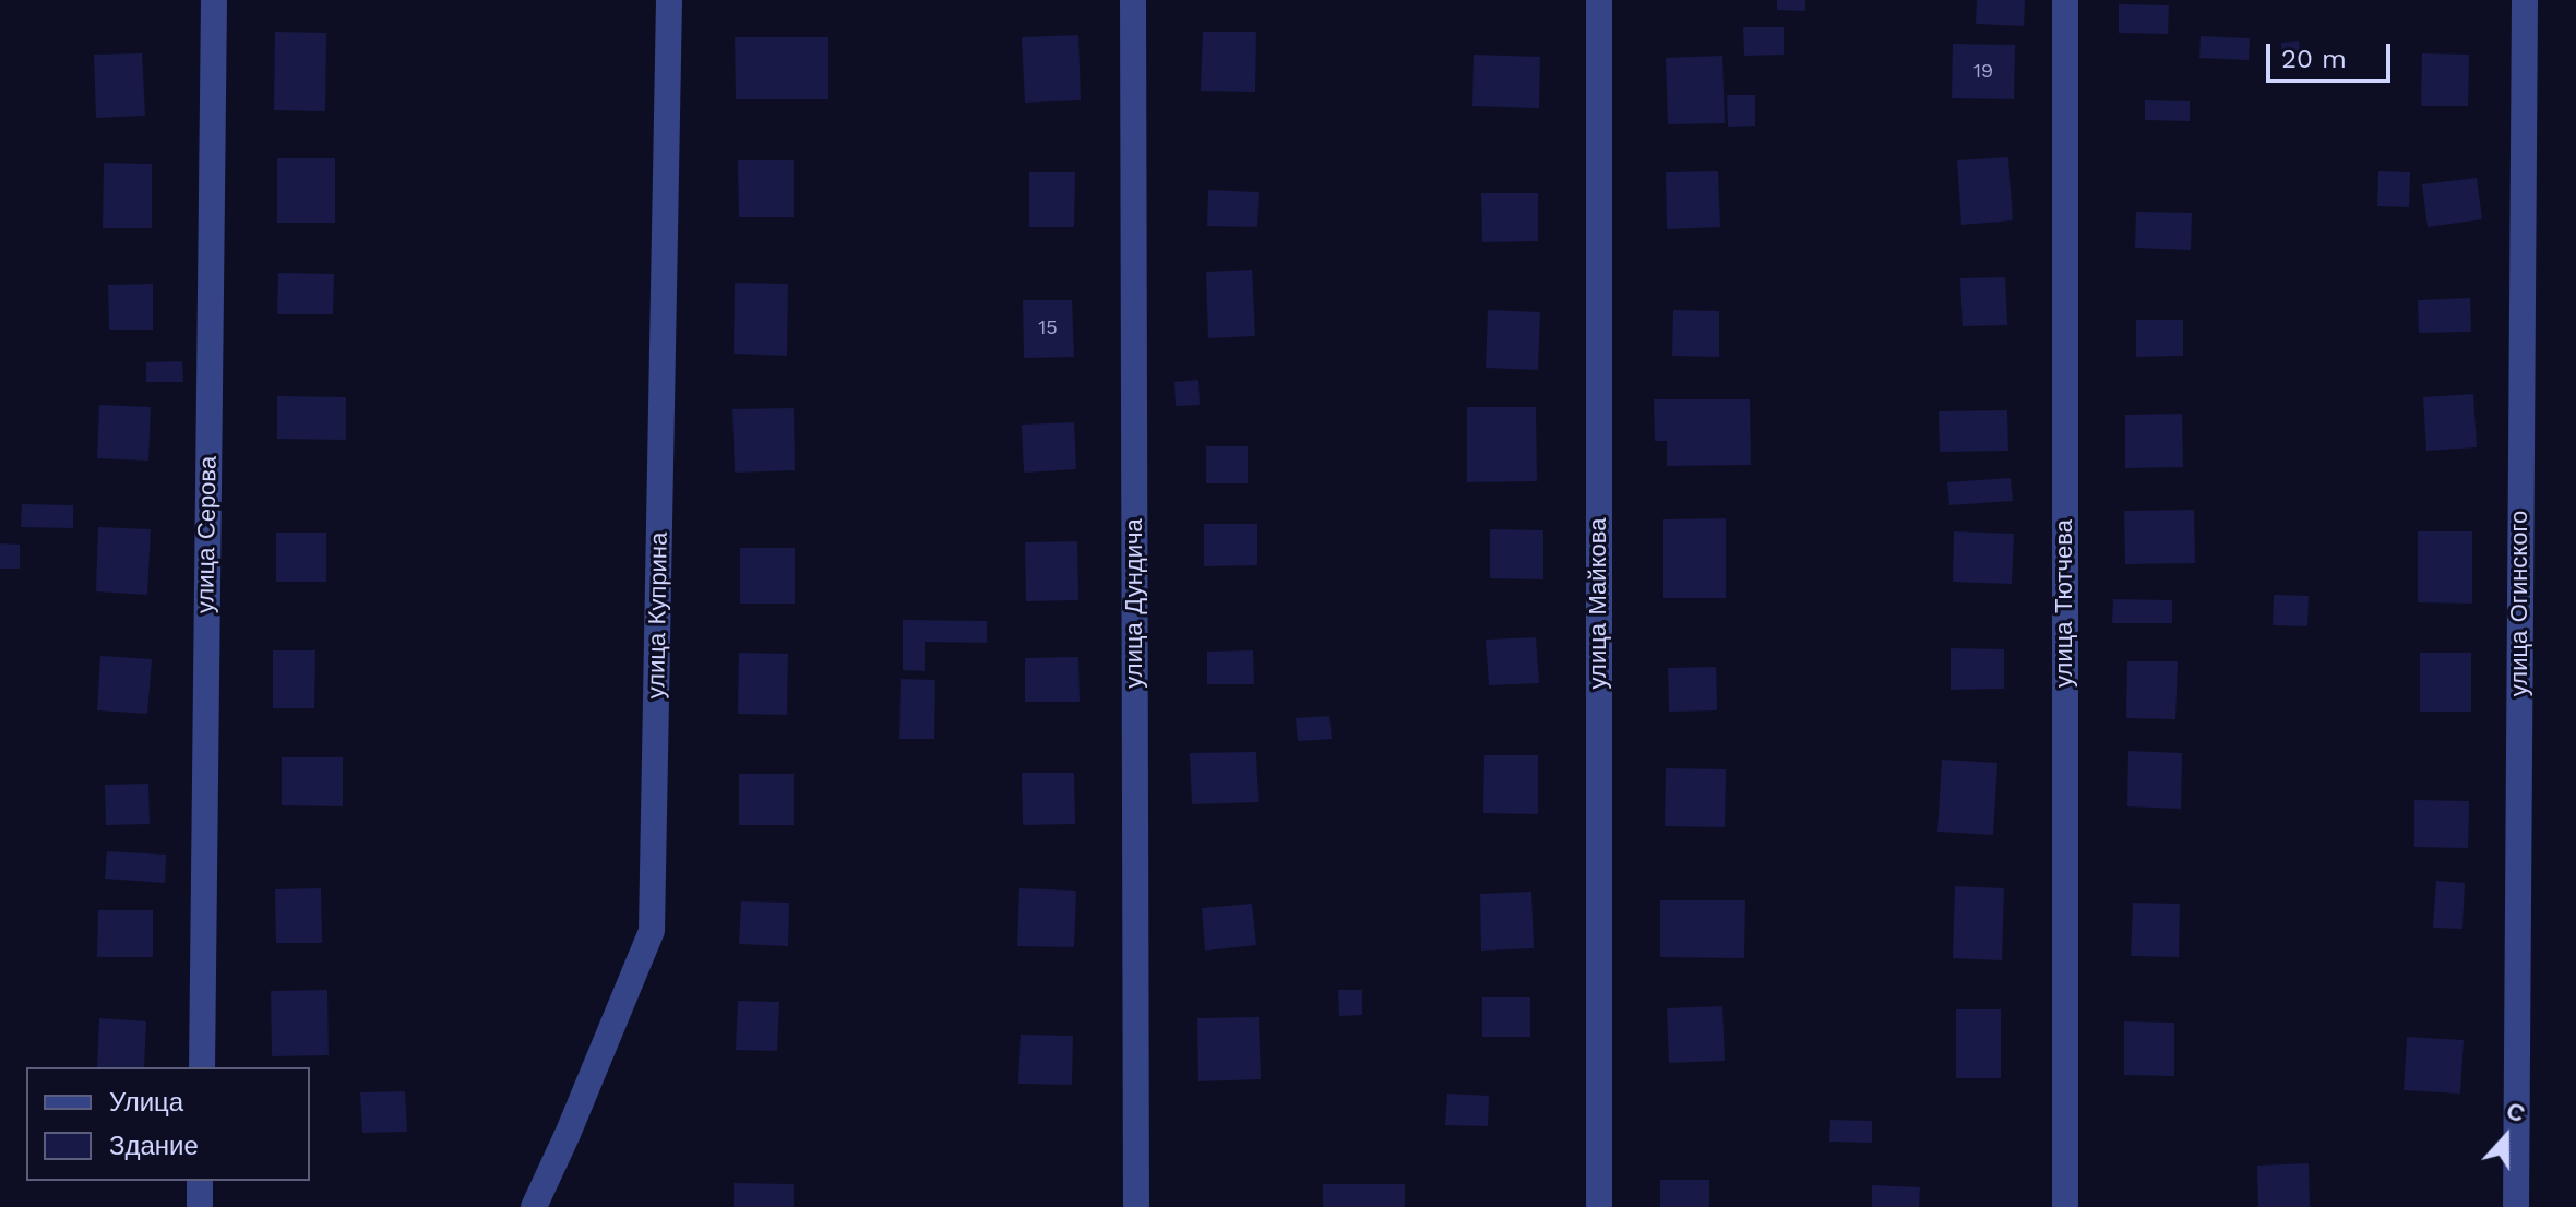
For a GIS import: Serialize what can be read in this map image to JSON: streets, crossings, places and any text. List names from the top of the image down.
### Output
{
  "streets": {
    "street": [
      "улица Серова",
      "улица Дундича",
      "улица Майкова",
      "улица Тютчева",
      "улица Огинского",
      "улица Куприна"
    ]
  },
  "house_numbers": ["19", "15"],
  "legend": ["Улица", "Здание"],
  "scale_bar": "20 m",
  "north": "top"
}
